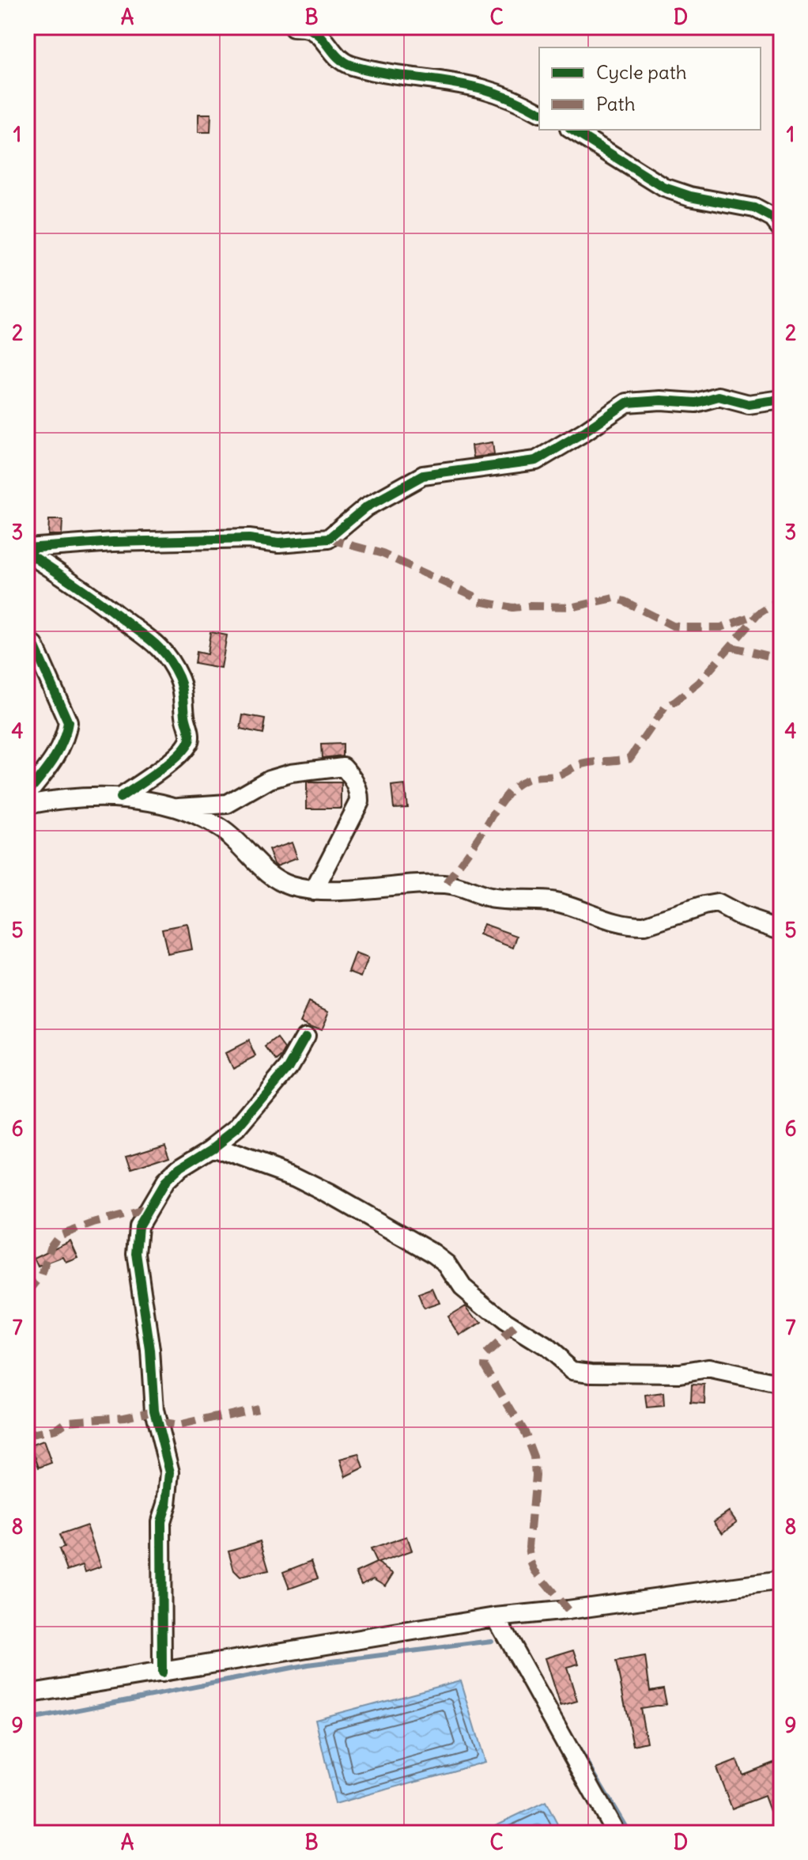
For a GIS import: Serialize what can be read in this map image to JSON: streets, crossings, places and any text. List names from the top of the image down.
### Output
{
  "legend": ["Cycle path", "Path"],
  "grid": {
    "columns": [
      "A",
      "B",
      "C",
      "D"
    ],
    "rows": [
      "1",
      "2",
      "3",
      "4",
      "5",
      "6",
      "7",
      "8",
      "9"
    ]
  }
}
